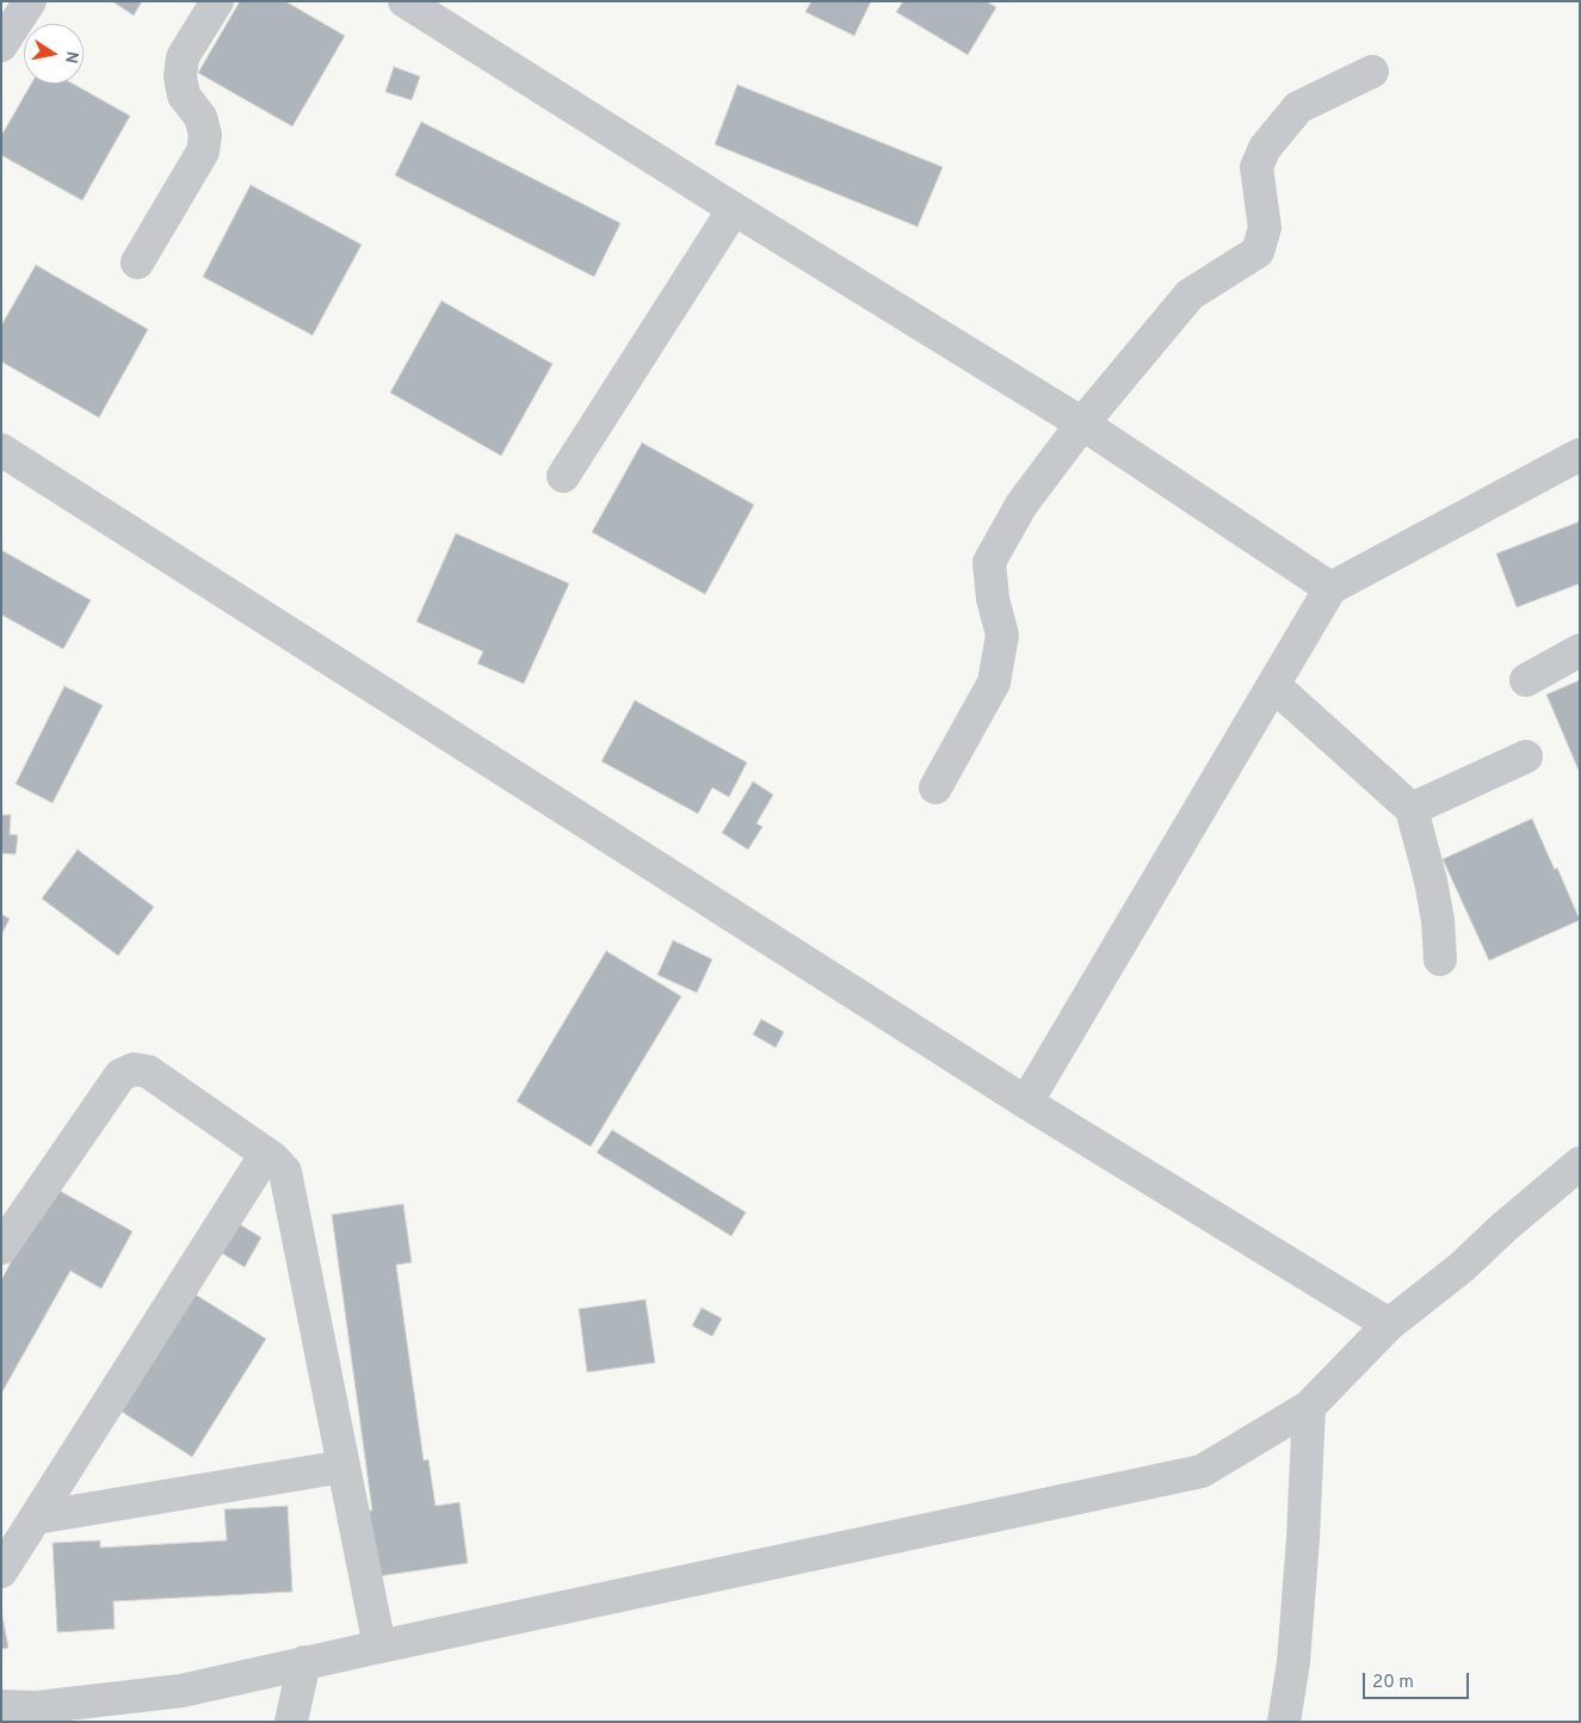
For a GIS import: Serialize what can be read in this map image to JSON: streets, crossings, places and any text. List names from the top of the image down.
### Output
{
  "scale_bar": "20 m",
  "north": "right"
}
